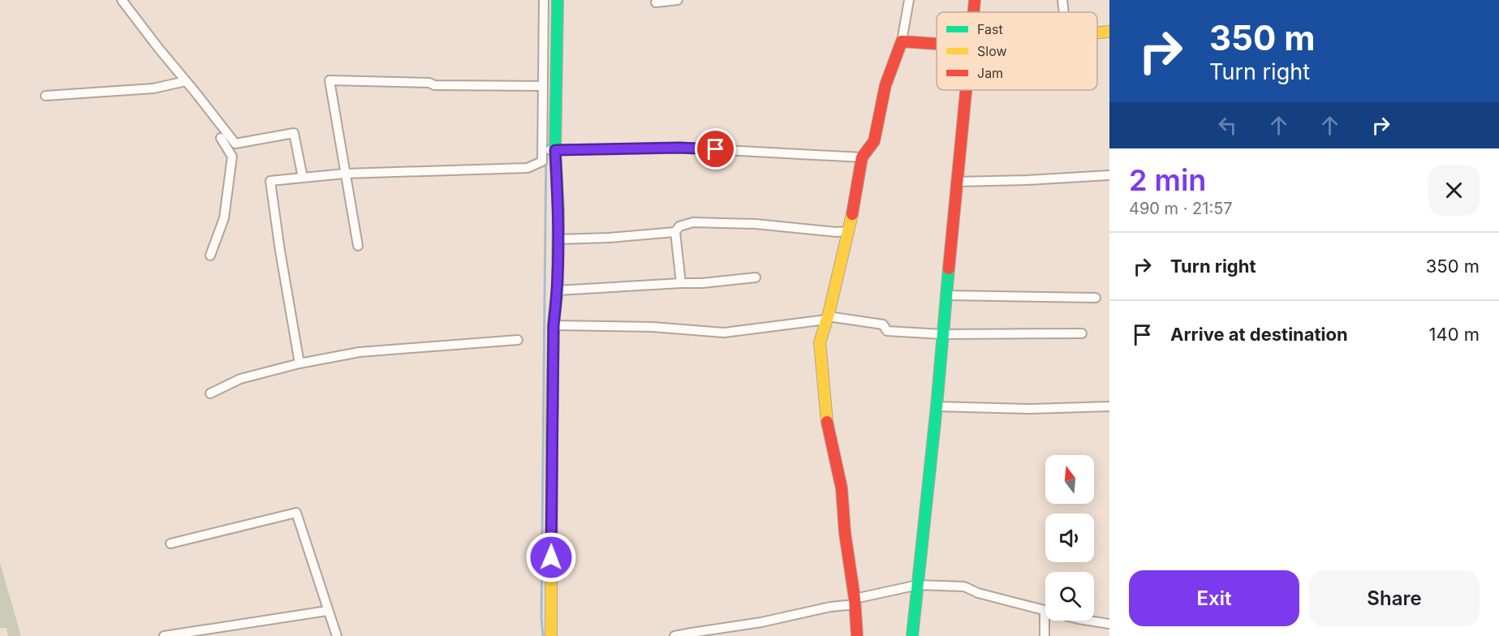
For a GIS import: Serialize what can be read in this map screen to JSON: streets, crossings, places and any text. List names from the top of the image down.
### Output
{
  "legend": ["Fast", "Slow", "Jam"],
  "north": "top",
  "page": {
    "turn": ["350 m", "Turn right"],
    "heading": ["2 min", "490 m · 21:57"],
    "list": [
      {
        "name": "Turn right",
        "value": "350 m"
      },
      {
        "name": "Arrive at destination",
        "value": "140 m"
      }
    ],
    "buttons": ["Exit", "Share"]
  }
}
